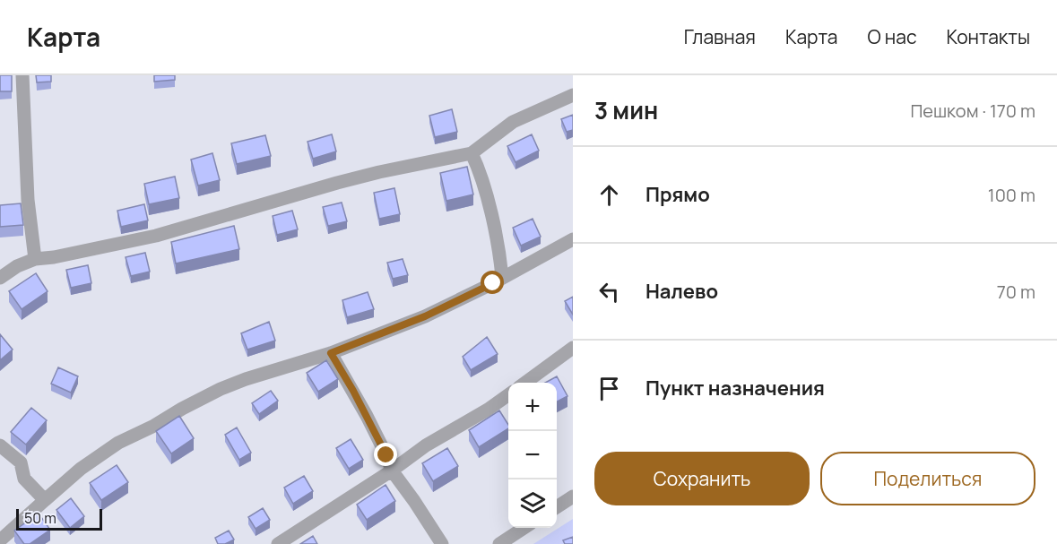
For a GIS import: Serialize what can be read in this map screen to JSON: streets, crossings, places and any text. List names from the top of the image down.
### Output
{
  "scale_bar": "50 m",
  "page": {
    "header": "Карта",
    "nav": [
      "Главная",
      "Карта",
      "О нас",
      "Контакты"
    ],
    "heading": ["3 мин", "Пешком · 170 m"],
    "list": [
      ["Прямо", "100 m"],
      ["Налево", "70 m"],
      "Пункт назначения"
    ],
    "map_buttons": ["+", "−"],
    "buttons": ["Сохранить", "Поделиться"],
    "scale": "50 m"
  }
}
